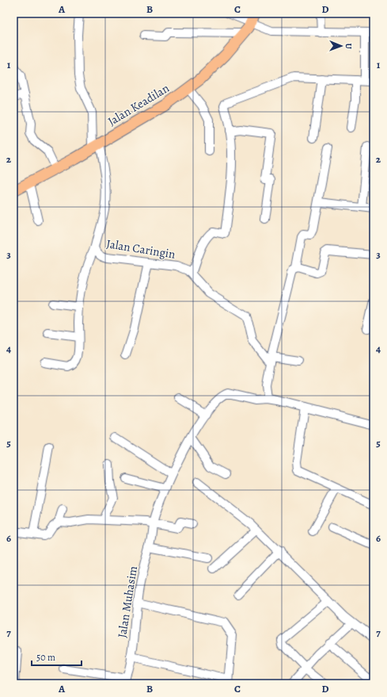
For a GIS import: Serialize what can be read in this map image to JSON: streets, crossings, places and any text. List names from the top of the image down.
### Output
{
  "streets": {
    "main road": ["Jalan Keadilan"],
    "street": ["Jalan Caringin", "Jalan Muhasim"]
  },
  "crossings": [
    ["Jalan Keadilan", "Jalan Caringin"]
  ],
  "scale_bar": "50 m",
  "north": "right",
  "grid": {
    "columns": [
      "A",
      "B",
      "C",
      "D"
    ],
    "rows": [
      "1",
      "2",
      "3",
      "4",
      "5",
      "6",
      "7"
    ]
  }
}
